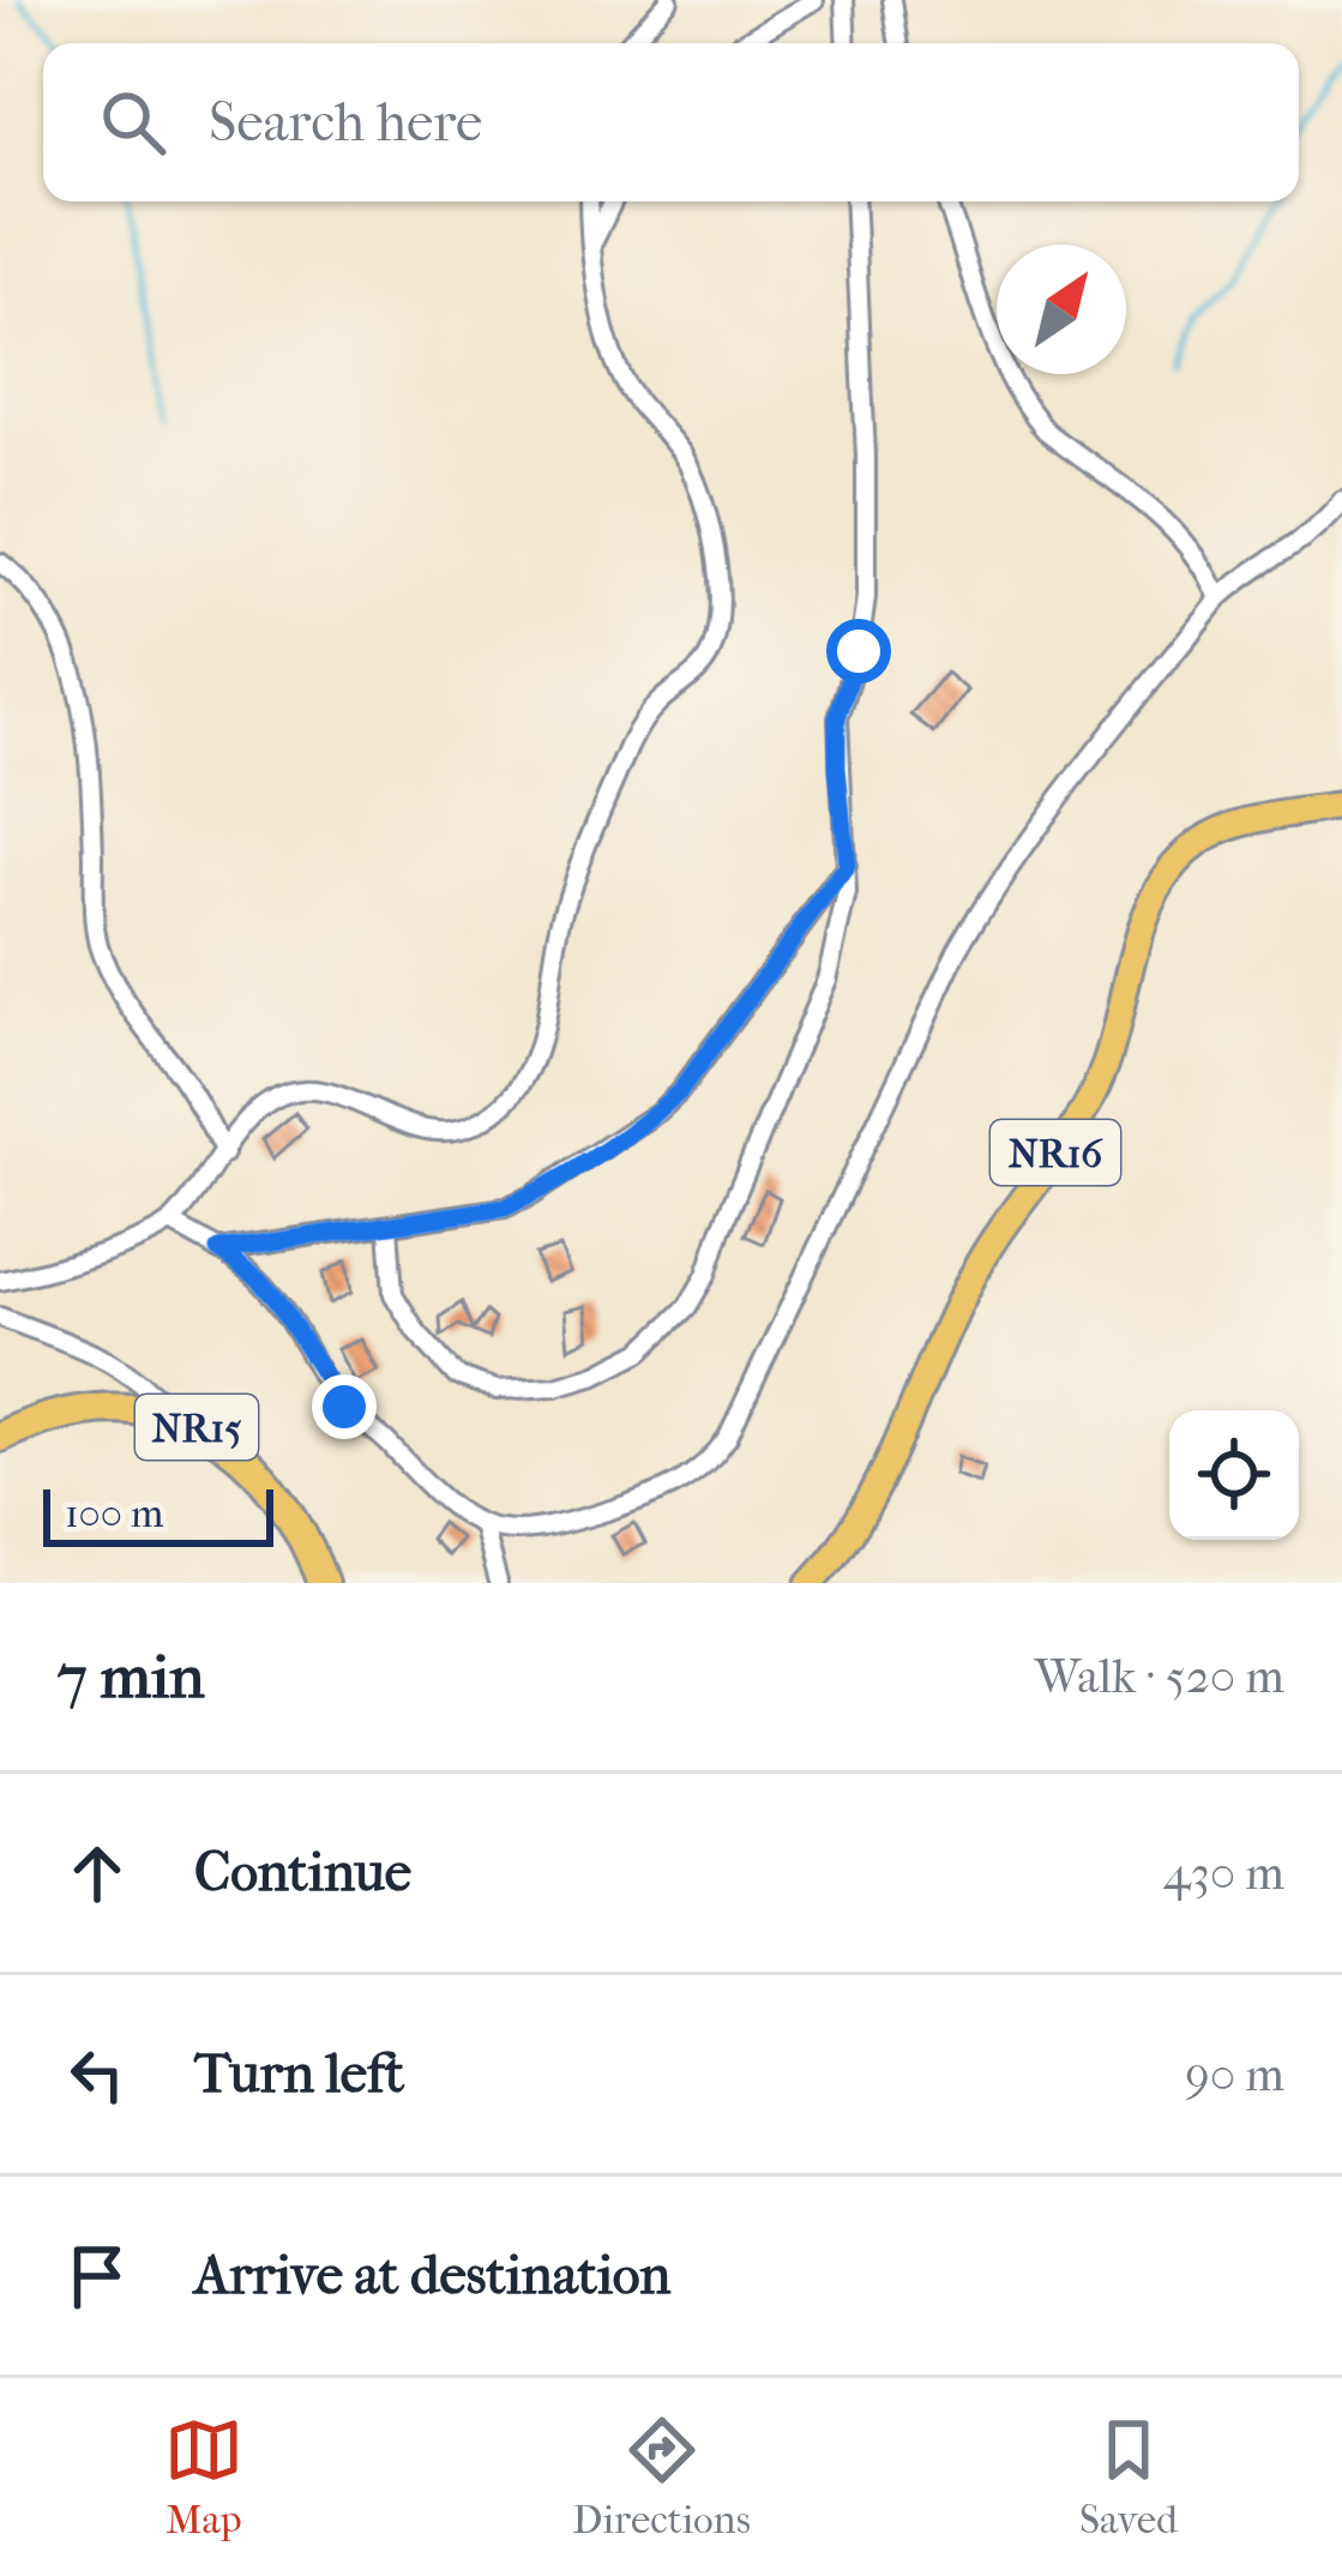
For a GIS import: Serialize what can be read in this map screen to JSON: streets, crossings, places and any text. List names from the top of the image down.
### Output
{
  "streets": {
    "highway": ["NR15"],
    "main road": ["NR16"]
  },
  "scale_bar": "100 m",
  "north": "top right",
  "page": {
    "search": "Search here",
    "scale": "100 m",
    "heading": ["7 min", "Walk · 520 m"],
    "list": [
      ["Continue", "430 m"],
      ["Turn left", "90 m"],
      "Arrive at destination"
    ],
    "nav": ["Map", "Directions", "Saved"]
  }
}
